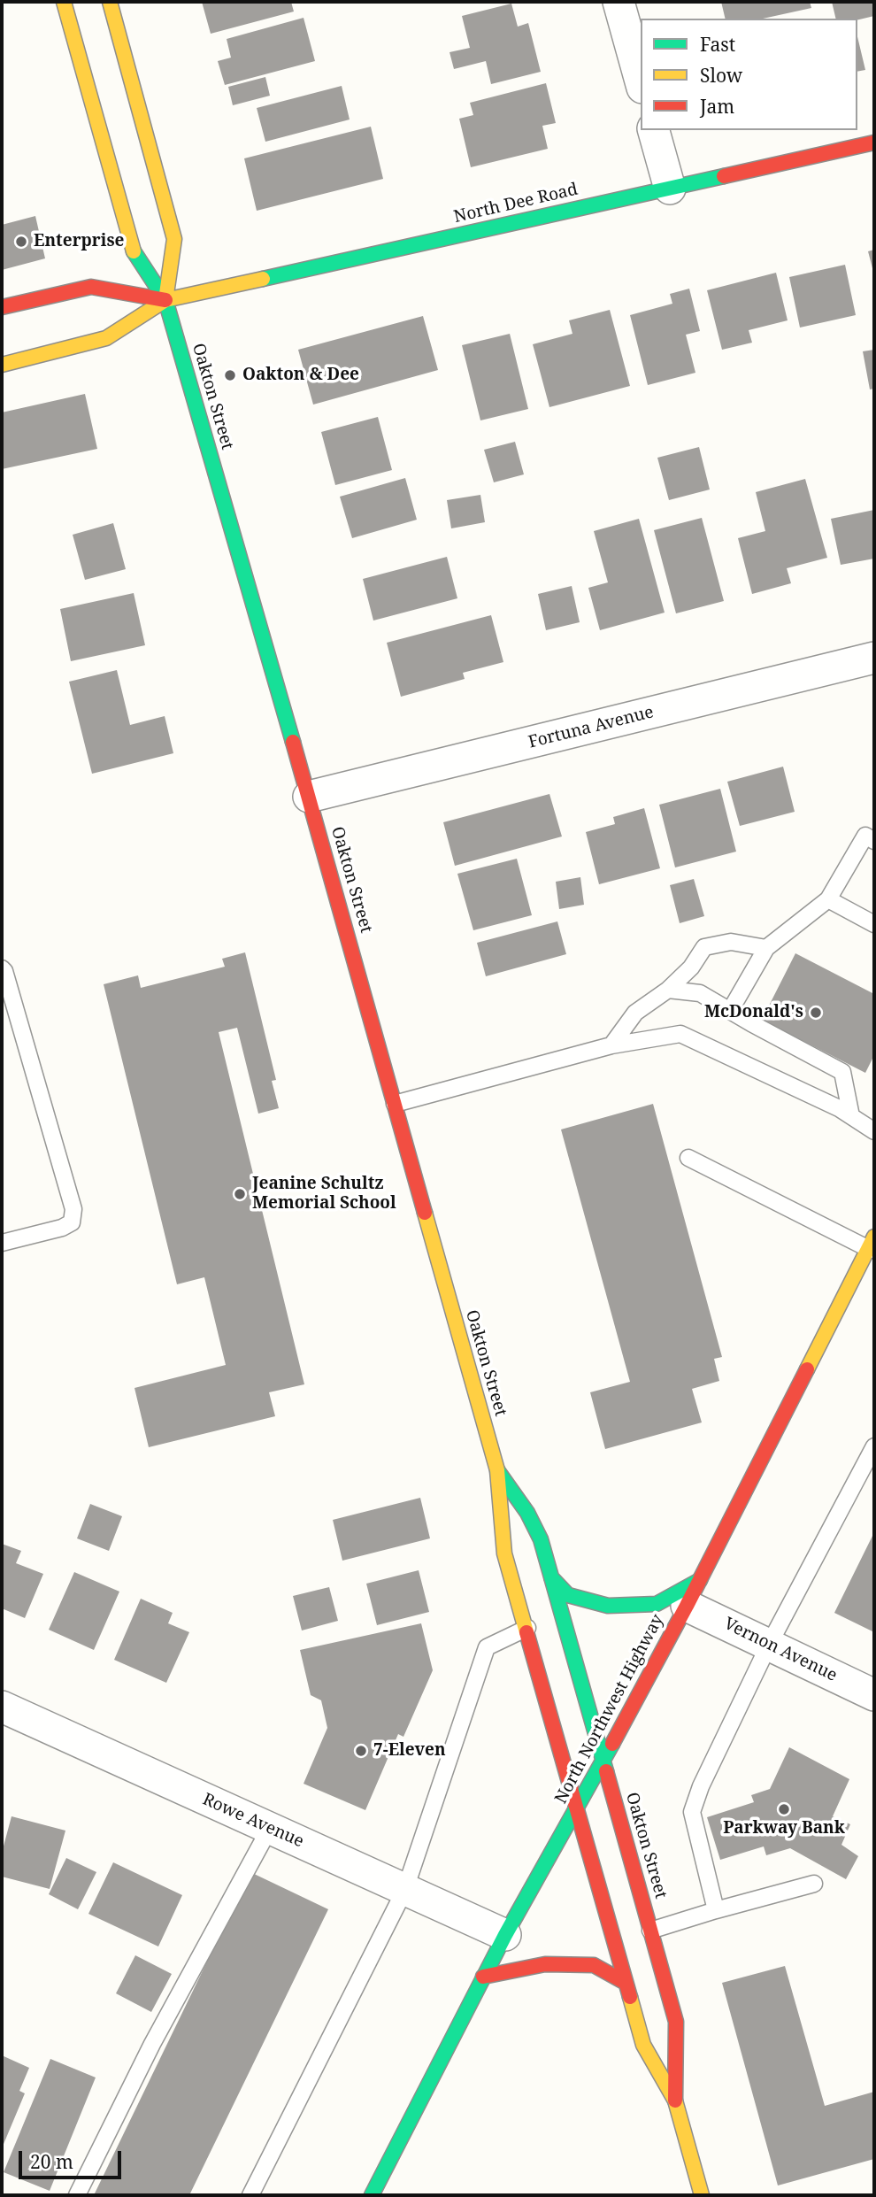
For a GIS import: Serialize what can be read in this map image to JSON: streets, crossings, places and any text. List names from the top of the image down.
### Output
{
  "streets": {
    "main road": ["North Dee Road", "Oakton Street", "North Northwest Highway"],
    "street": ["Fortuna Avenue", "Vernon Avenue", "Rowe Avenue"]
  },
  "crossings": [
    ["North Dee Road", "Oakton Street"],
    ["Oakton Street", "Fortuna Avenue"],
    ["Oakton Street", "North Northwest Highway"],
    ["Vernon Avenue", "North Northwest Highway"],
    ["North Northwest Highway", "Rowe Avenue"]
  ],
  "places": [
    "Enterprise",
    "Oakton & Dee",
    "McDonald's",
    "Jeanine Schultz Memorial School",
    "7-Eleven",
    "Parkway Bank"
  ],
  "legend": ["Fast", "Slow", "Jam"],
  "scale_bar": "20 m"
}
